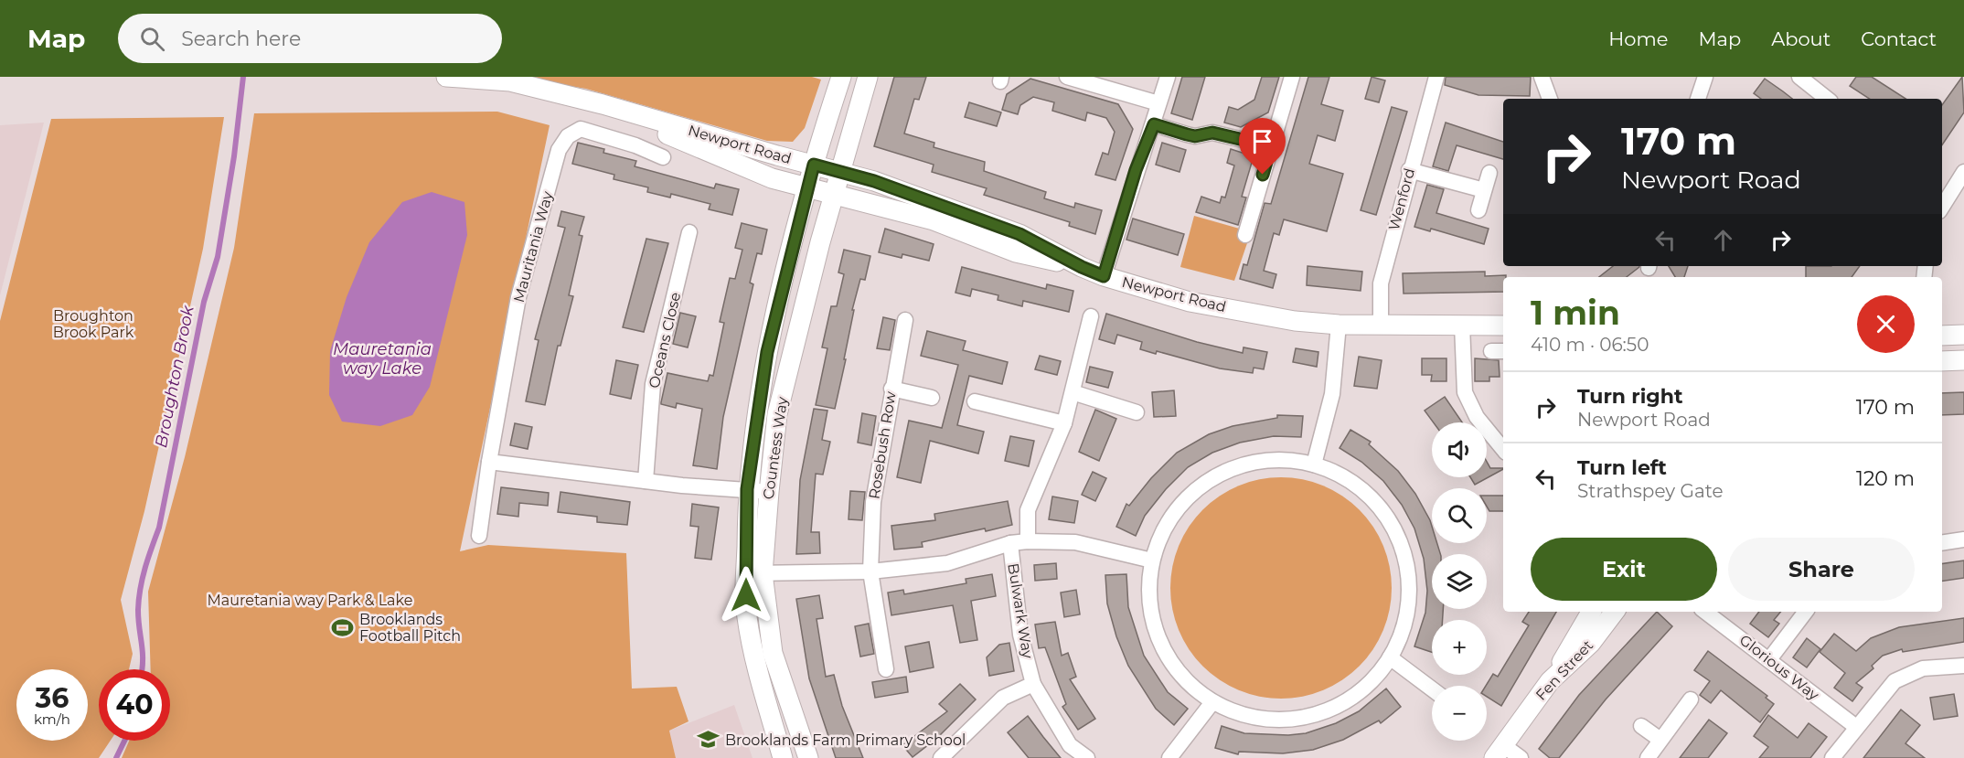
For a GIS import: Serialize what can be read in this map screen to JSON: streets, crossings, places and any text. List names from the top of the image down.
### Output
{
  "streets": {
    "street": [
      "Newport Road",
      "Wenford",
      "Mauritania Way",
      "Oceans Close",
      "Rosebush Row",
      "Countess Way",
      "Bulwark Way",
      "Glorious Way",
      "Fen Street"
    ]
  },
  "crossings": [
    ["Newport Road", "Wenford"],
    ["Newport Road", "Countess Way"]
  ],
  "water": ["Mauretania way Lake", "Broughton Brook"],
  "parks": ["Broughton Brook Park", "Mauretania way Park & Lake"],
  "places": {
    "sports": ["Brooklands Football Pitch"],
    "school or university": ["Brooklands Farm Primary School"]
  },
  "page": {
    "header": "Map",
    "search": "Search here",
    "nav": [
      "Home",
      "Map",
      "About",
      "Contact"
    ],
    "turn": ["170 m", "Newport Road"],
    "heading": ["1 min", "410 m · 06:50"],
    "list": [
      {
        "name": "Turn right",
        "note": "Newport Road",
        "value": "170 m"
      },
      {
        "name": "Turn left",
        "note": "Strathspey Gate",
        "value": "120 m"
      }
    ],
    "map_buttons": ["+", "−"],
    "buttons": ["Exit", "Share"],
    "speed": "36 km/h",
    "limit": "40"
  }
}
